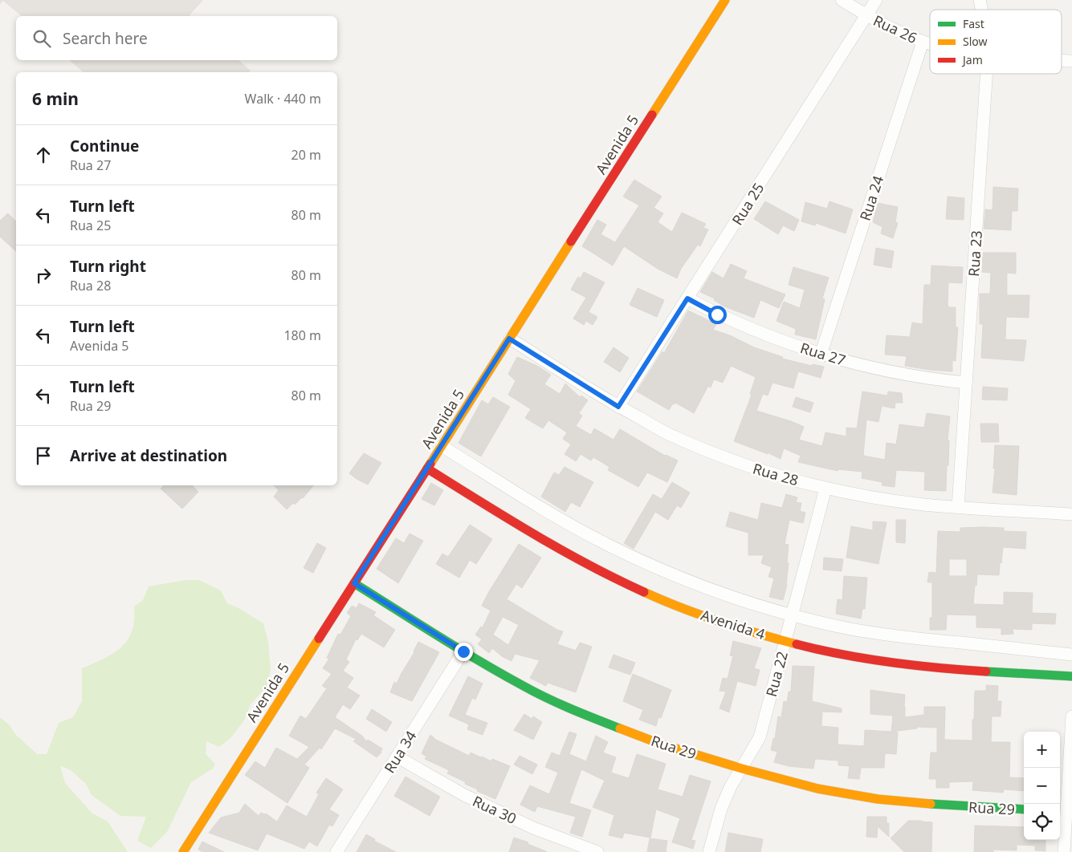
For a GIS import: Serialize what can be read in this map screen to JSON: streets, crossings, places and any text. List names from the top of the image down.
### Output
{
  "streets": {
    "street": [
      "Rua 26",
      "Avenida 5",
      "Rua 24",
      "Rua 25",
      "Rua 23",
      "Rua 27",
      "Rua 28",
      "Avenida 4",
      "Rua 22",
      "Rua 29",
      "Rua 34",
      "Rua 30"
    ]
  },
  "crossings": [
    ["Rua 26", "Rua 24"],
    ["Rua 26", "Rua 25"],
    ["Avenida 5", "Rua 28"],
    ["Avenida 5", "Avenida 4"],
    ["Avenida 5", "Rua 29"],
    ["Rua 24", "Rua 27"],
    ["Rua 25", "Rua 27"],
    ["Rua 25", "Rua 28"],
    ["Rua 23", "Rua 27"],
    ["Rua 23", "Rua 28"],
    ["Rua 28", "Rua 22"],
    ["Avenida 4", "Rua 22"],
    ["Rua 22", "Rua 29"],
    ["Rua 29", "Rua 34"],
    ["Rua 34", "Rua 30"]
  ],
  "legend": ["Fast", "Slow", "Jam"],
  "page": {
    "search": "Search here",
    "heading": ["6 min", "Walk · 440 m"],
    "list": [
      ["Continue", "Rua 27", "20 m"],
      ["Turn left", "Rua 25", "80 m"],
      ["Turn right", "Rua 28", "80 m"],
      ["Turn left", "Avenida 5", "180 m"],
      ["Turn left", "Rua 29", "80 m"],
      "Arrive at destination"
    ],
    "map_buttons": ["+", "−"]
  }
}
